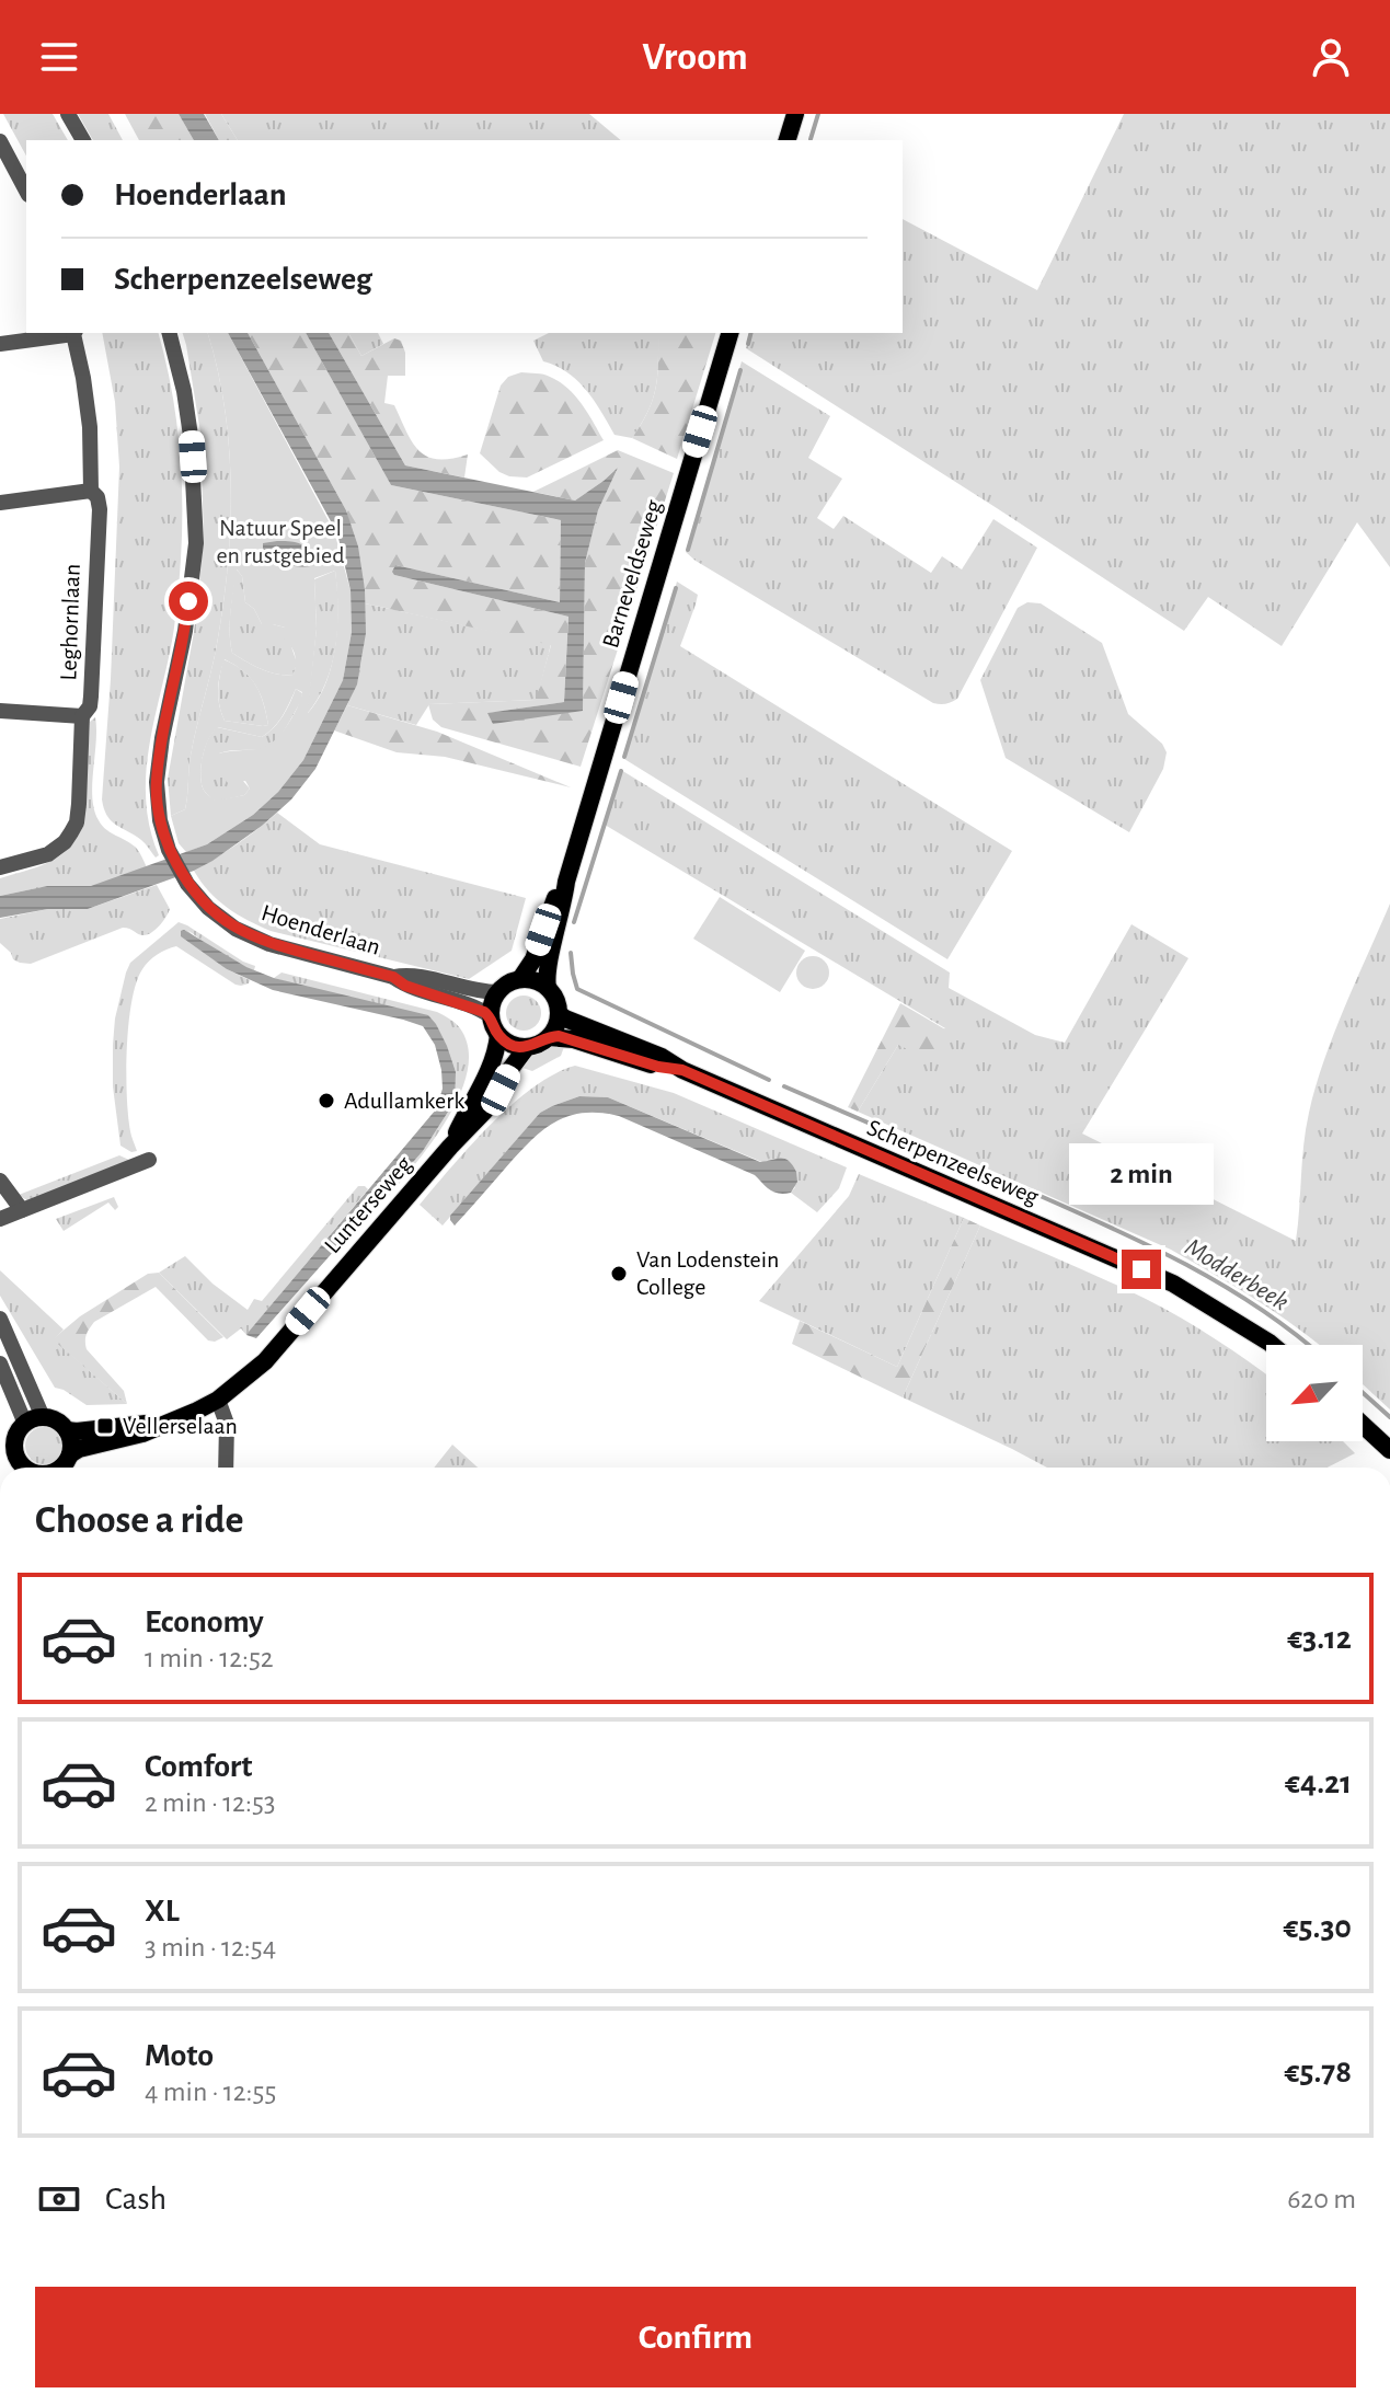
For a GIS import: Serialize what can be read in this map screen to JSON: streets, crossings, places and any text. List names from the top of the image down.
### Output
{
  "streets": {
    "main road": ["Barneveldseweg", "Scherpenzeelseweg", "Lunterseweg"],
    "street": ["Leghornlaan", "Hoenderlaan"]
  },
  "crossings": [
    ["Barneveldseweg", "Hoenderlaan"],
    ["Barneveldseweg", "Scherpenzeelseweg"],
    ["Barneveldseweg", "Lunterseweg"],
    ["Hoenderlaan", "Scherpenzeelseweg"],
    ["Hoenderlaan", "Lunterseweg"],
    ["Scherpenzeelseweg", "Lunterseweg"]
  ],
  "water": ["Modderbeek"],
  "parks": ["Natuur Speel en rustgebied"],
  "places": {
    "other": ["Adullamkerk", "Van Lodenstein College"],
    "transit": ["Vellerselaan"]
  },
  "north": "bottom left",
  "page": {
    "header": "Vroom",
    "banner": ["Hoenderlaan", "Scherpenzeelseweg"],
    "bubble": "2 min",
    "heading": "Choose a ride",
    "list": [
      {
        "name": "Economy",
        "note": "1 min · 12:52",
        "value": "€3.12"
      },
      {
        "name": "Comfort",
        "note": "2 min · 12:53",
        "value": "€4.21"
      },
      {
        "name": "XL",
        "note": "3 min · 12:54",
        "value": "€5.30"
      },
      {
        "name": "Moto",
        "note": "4 min · 12:55",
        "value": "€5.78"
      }
    ],
    "pay": ["Cash", "620 m"],
    "buttons": "Confirm"
  }
}
